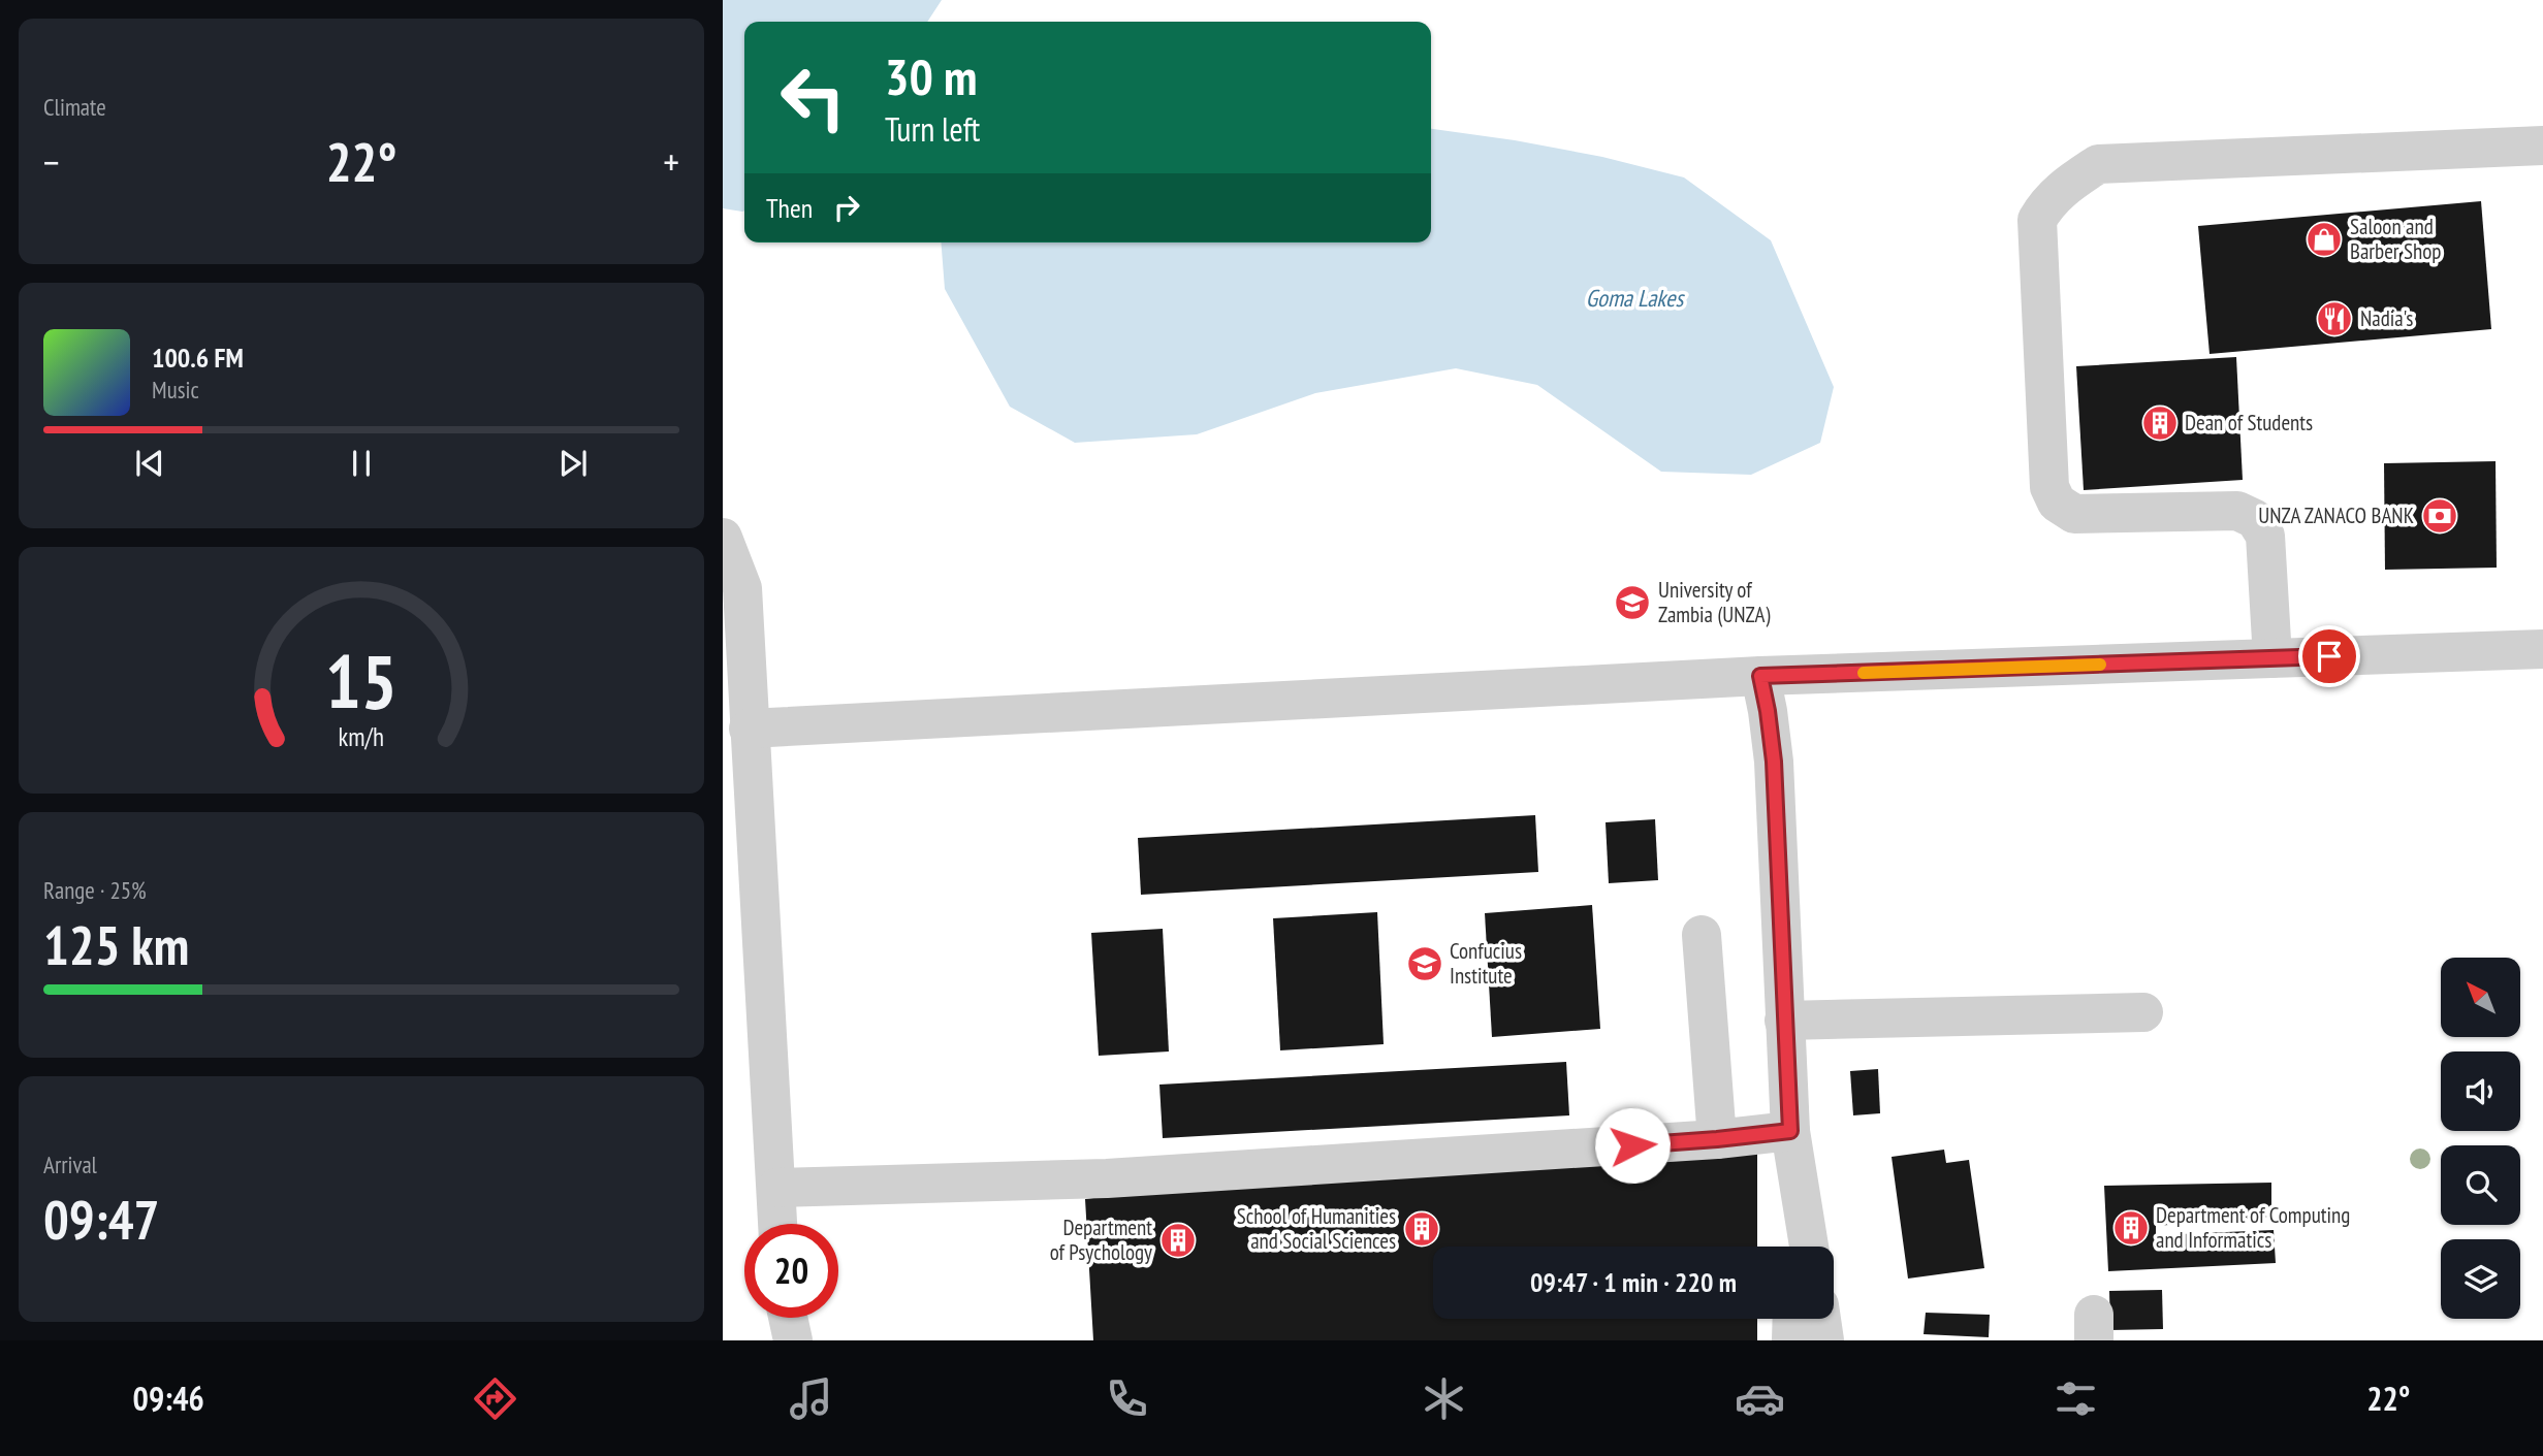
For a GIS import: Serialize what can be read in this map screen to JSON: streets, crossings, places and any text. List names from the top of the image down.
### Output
{
  "water": ["Goma Lakes"],
  "places": {
    "shop": ["Saloon and Barber Shop"],
    "restaurant": ["Nadia's"],
    "building": [
      "Dean of Students",
      "Department of Computing and Informatics",
      "School of Humanities and Social Sciences",
      "Department of Psychology"
    ],
    "bank": ["UNZA ZANACO BANK"],
    "school or university": ["University of Zambia (UNZA)", "Confucius Institute"]
  },
  "north": "top left",
  "page": {
    "tile": [
      "Climate",
      ["Range · 25%", "125 km"],
      ["Arrival", "09:47"]
    ],
    "turn": ["30 m", "Turn left"],
    "heat": ["−", "22°", "+"],
    "then": "Then",
    "song": ["100.6 FM", "Music"],
    "limit": "20",
    "trip": "09:47 · 1 min · 220 m",
    "tabs": ["09:46", "22°"],
    "gauge": ["15", "km/h"]
  }
}
